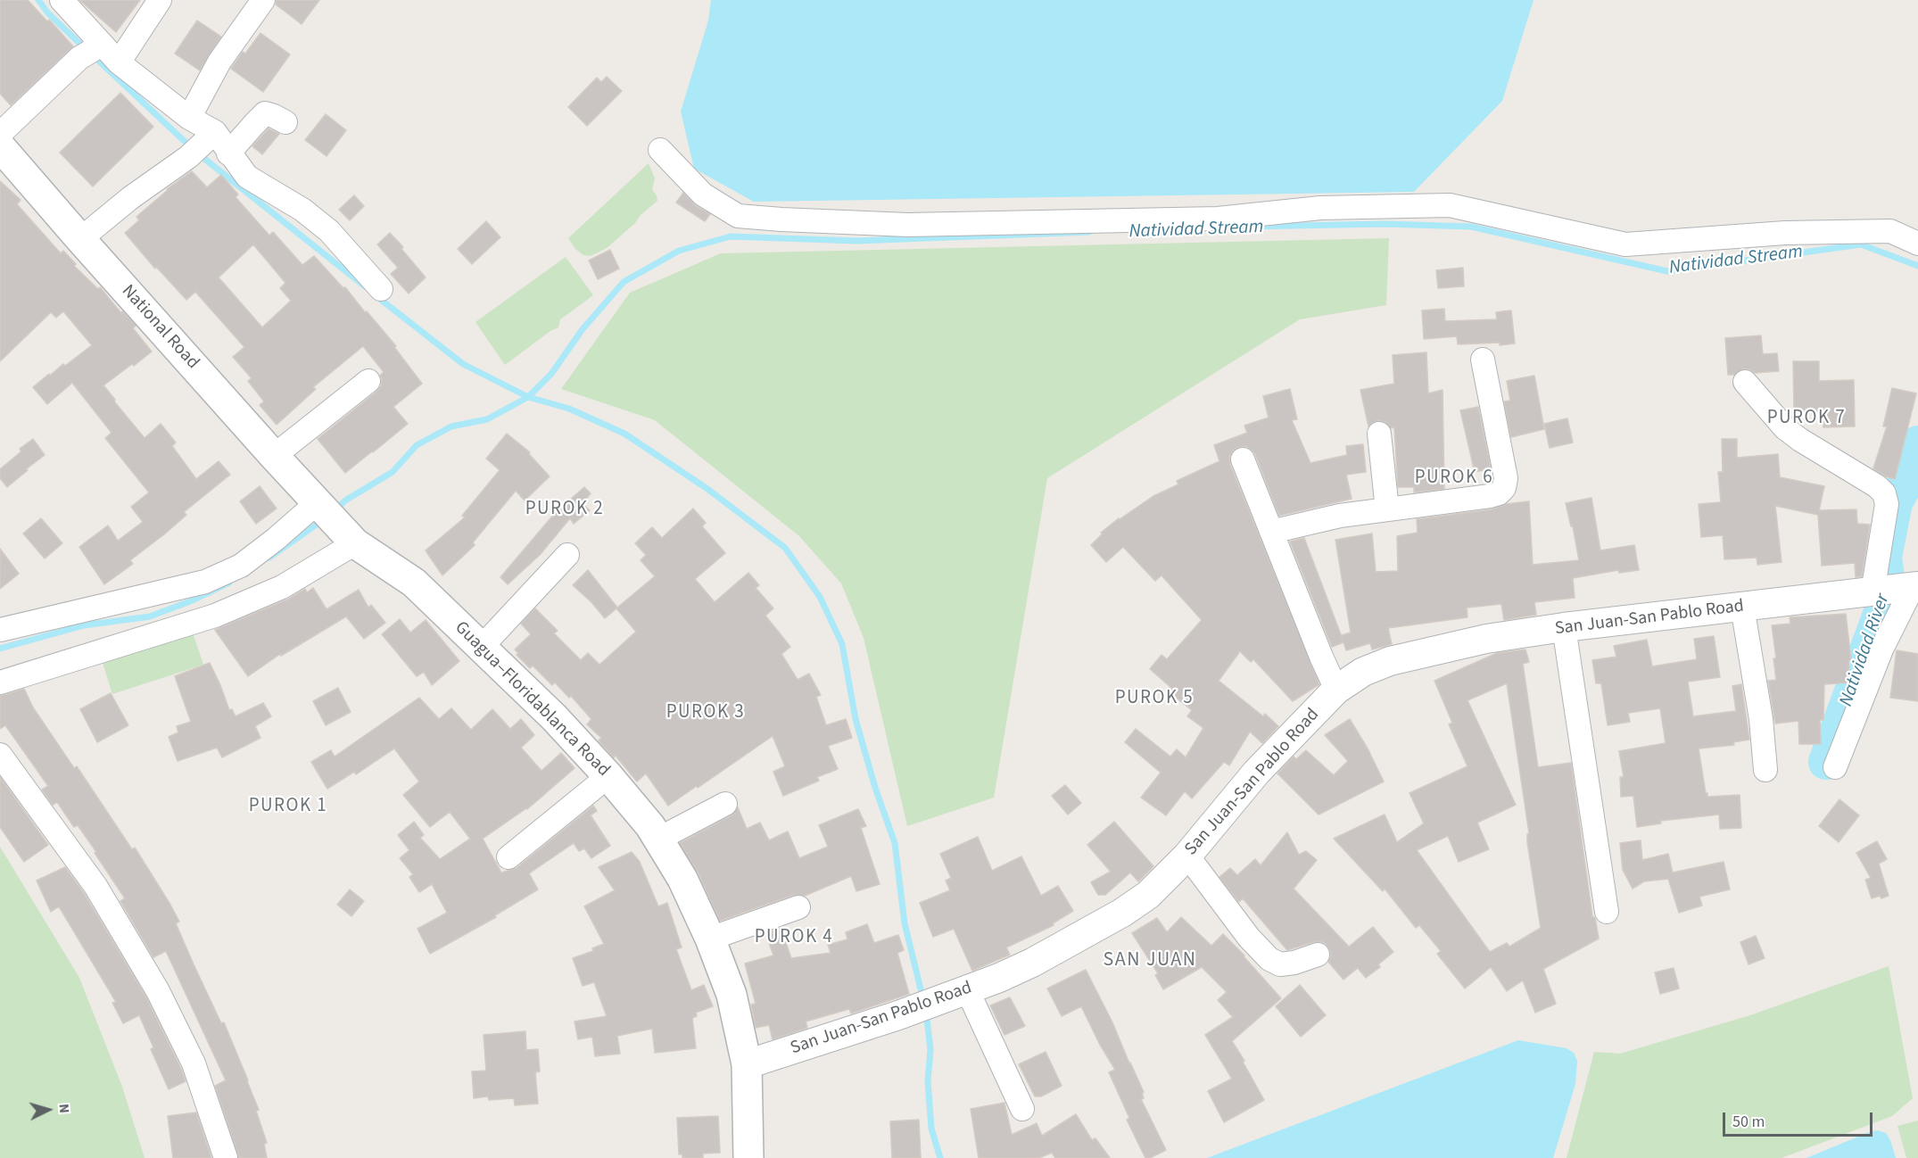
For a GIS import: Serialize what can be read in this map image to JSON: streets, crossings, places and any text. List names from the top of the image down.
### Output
{
  "streets": {
    "main road": ["National Road", "Guagua–Floridablanca Road"],
    "street": ["San Juan-San Pablo Road"]
  },
  "crossings": [
    ["National Road", "Guagua–Floridablanca Road"],
    ["San Juan-San Pablo Road", "Guagua–Floridablanca Road"]
  ],
  "districts": [
    "PUROK 7",
    "PUROK 6",
    "PUROK 2",
    "PUROK 5",
    "PUROK 3",
    "PUROK 1",
    "PUROK 4",
    "SAN JUAN"
  ],
  "water": ["Natividad Stream", "Natividad River"],
  "scale_bar": "50 m",
  "north": "right"
}
